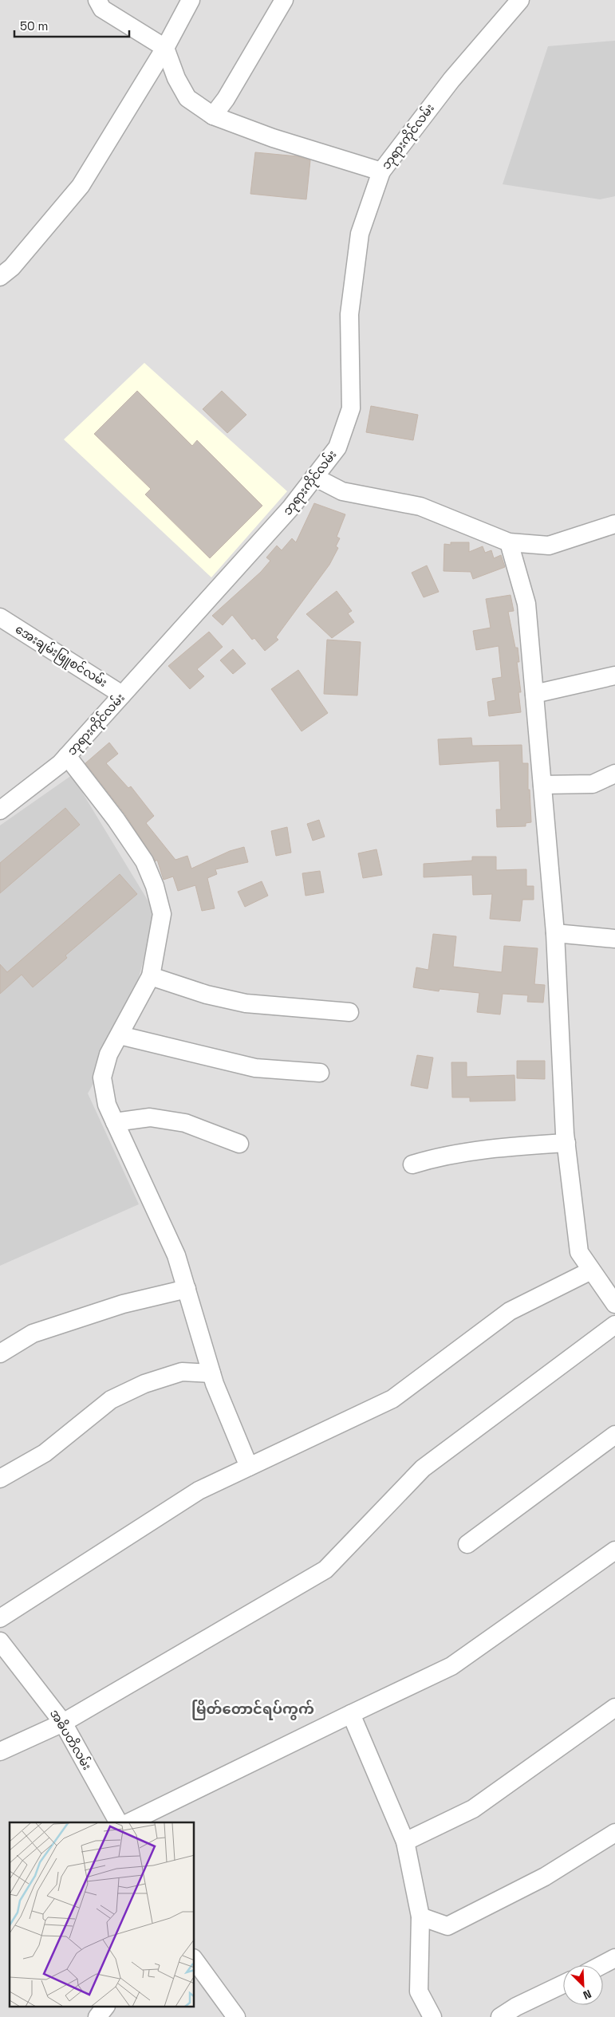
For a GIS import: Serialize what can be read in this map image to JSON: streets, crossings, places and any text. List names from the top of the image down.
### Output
{
  "streets": {
    "street": ["ဘုရားကိုင်လမ်း", "အေးချမ်းဖြူစင်လမ်း", "အဓိပတိလမ်း"]
  },
  "crossings": [
    ["ဘုရားကိုင်လမ်း", "အေးချမ်းဖြူစင်လမ်း"]
  ],
  "districts": ["မြိတ်တောင်ရပ်ကွက်"],
  "scale_bar": "50 m",
  "north": "bottom right"
}
